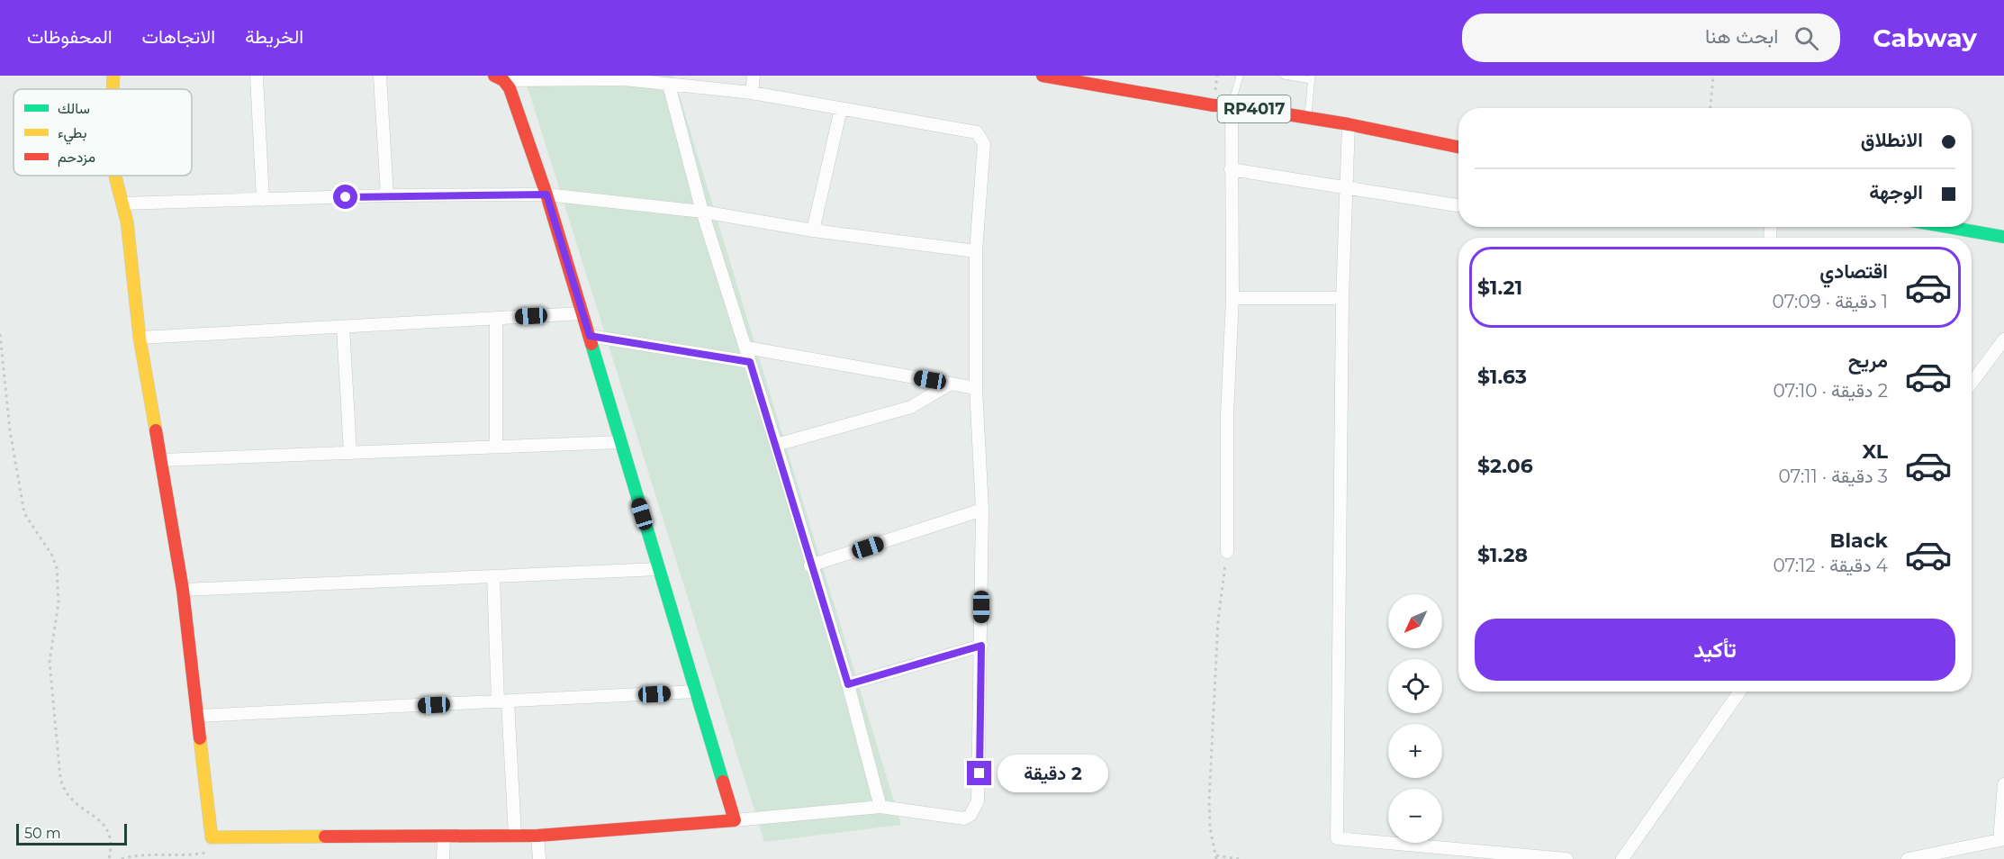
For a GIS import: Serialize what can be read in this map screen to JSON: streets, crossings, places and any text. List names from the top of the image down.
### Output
{
  "streets": {
    "street": ["RP4017"]
  },
  "legend": ["سالك", "بطيء", "مزدحم"],
  "scale_bar": "50 m",
  "north": "bottom left",
  "page": {
    "header": "Cabway",
    "search": "ابحث هنا",
    "nav": ["الخريطة", "الاتجاهات", "المحفوظات"],
    "banner": ["الانطلاق", "الوجهة"],
    "list": [
      {
        "name": "اقتصادي",
        "note": "1 دقيقة · 07:09",
        "value": "$1.21"
      },
      {
        "name": "مريح",
        "note": "2 دقيقة · 07:10",
        "value": "$1.63"
      },
      {
        "name": "XL",
        "note": "3 دقيقة · 07:11",
        "value": "$2.06"
      },
      {
        "name": "Black",
        "note": "4 دقيقة · 07:12",
        "value": "$1.28"
      }
    ],
    "map_buttons": ["+", "−"],
    "buttons": "تأكيد",
    "bubble": "2 دقيقة",
    "scale": "50 m"
  }
}
